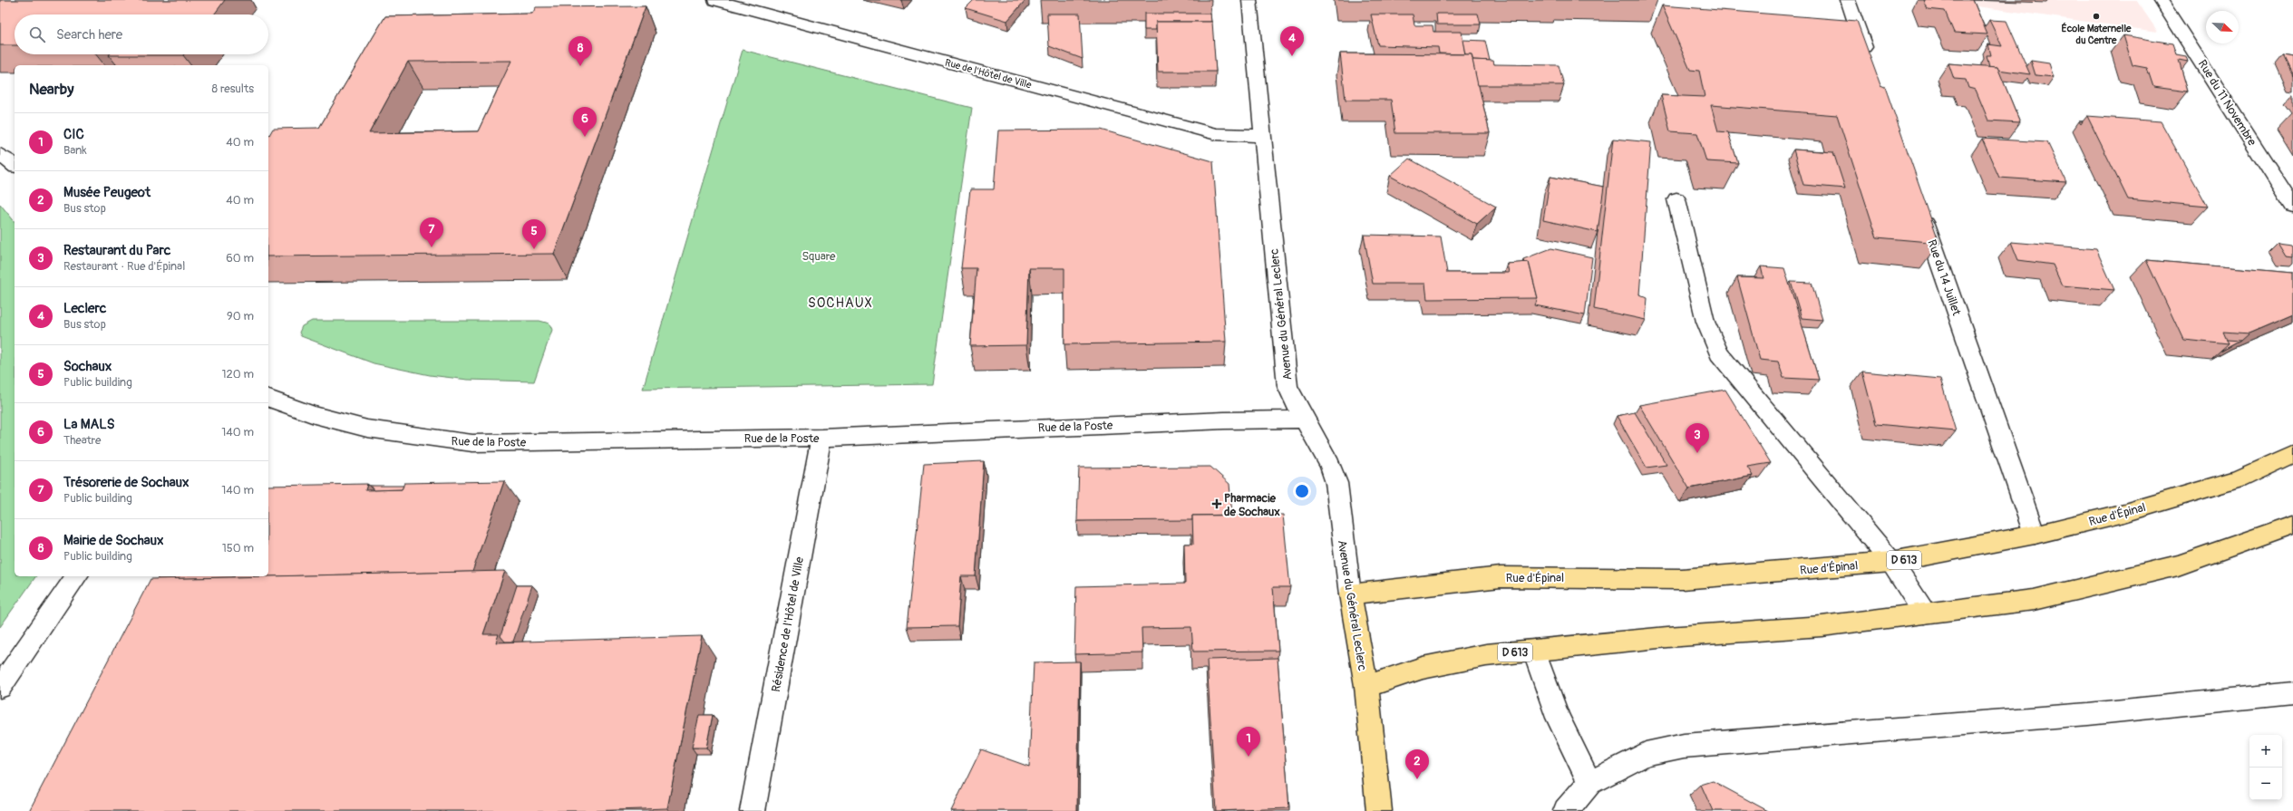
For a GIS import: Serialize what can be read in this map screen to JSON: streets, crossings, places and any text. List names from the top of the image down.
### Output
{
  "streets": {
    "main road": ["Avenue du Général Leclerc", "Rue d'Épinal", "D 613"],
    "street": [
      "Rue de l'Hôtel de Ville",
      "Rue du 11 Novembre",
      "Rue du 14 Juillet",
      "Rue de la Poste",
      "Résidence de l'Hôtel de Ville"
    ]
  },
  "crossings": [
    ["Rue de l'Hôtel de Ville", "Avenue du Général Leclerc"],
    ["Rue du 14 Juillet", "Rue d'Épinal"],
    ["Avenue du Général Leclerc", "Rue de la Poste"],
    ["Avenue du Général Leclerc", "Rue d'Épinal"],
    ["Avenue du Général Leclerc", "D 613"],
    ["Rue de la Poste", "Résidence de l'Hôtel de Ville"]
  ],
  "districts": ["SOCHAUX"],
  "parks": ["Square"],
  "places": {
    "other": ["École Maternelle du Centre"],
    "health": ["Pharmacie de Sochaux"]
  },
  "north": "bottom right",
  "page": {
    "search": "Search here",
    "pins": [
      "4",
      "8",
      "6",
      "7",
      "5",
      "3",
      "1",
      "2"
    ],
    "heading": ["Nearby", "8 results"],
    "list": [
      {
        "mark": "1",
        "name": "CIC",
        "note": "Bank",
        "value": "40 m"
      },
      {
        "mark": "2",
        "name": "Musée Peugeot",
        "note": "Bus stop",
        "value": "40 m"
      },
      {
        "mark": "3",
        "name": "Restaurant du Parc",
        "note": "Restaurant · Rue d'Épinal",
        "value": "60 m"
      },
      {
        "mark": "4",
        "name": "Leclerc",
        "note": "Bus stop",
        "value": "90 m"
      },
      {
        "mark": "5",
        "name": "Sochaux",
        "note": "Public building",
        "value": "120 m"
      },
      {
        "mark": "6",
        "name": "La MALS",
        "note": "Theatre",
        "value": "140 m"
      },
      {
        "mark": "7",
        "name": "Trésorerie de Sochaux",
        "note": "Public building",
        "value": "140 m"
      },
      {
        "mark": "8",
        "name": "Mairie de Sochaux",
        "note": "Public building",
        "value": "150 m"
      }
    ],
    "map_buttons": ["+", "−"]
  }
}
